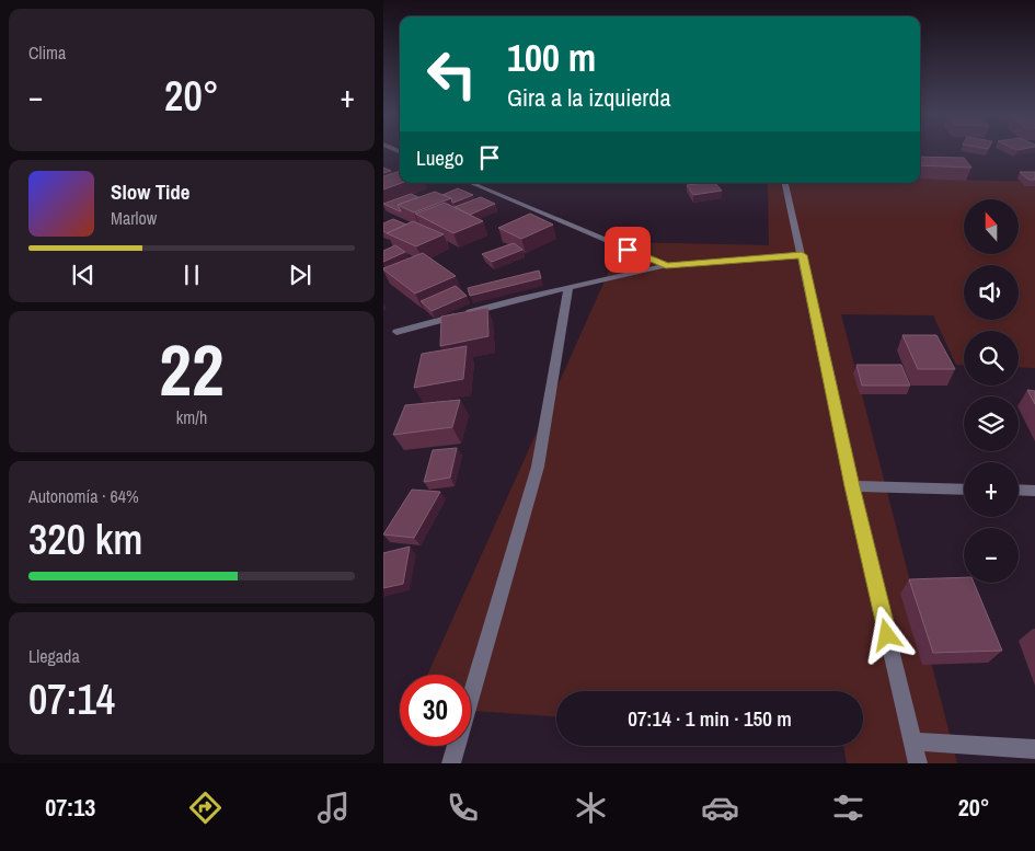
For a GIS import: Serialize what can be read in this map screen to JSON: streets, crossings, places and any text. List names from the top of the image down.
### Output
{
  "north": "top",
  "page": {
    "tile": [
      "Clima",
      ["22", "km/h"],
      ["Autonomía · 64%", "320 km"],
      ["Llegada", "07:14"]
    ],
    "turn": ["100 m", "Gira a la izquierda"],
    "heat": ["−", "20°", "+"],
    "then": "Luego",
    "song": ["Slow Tide", "Marlow"],
    "map_buttons": ["+", "−"],
    "limit": "30",
    "trip": "07:14 · 1 min · 150 m",
    "tabs": ["07:13", "20°"]
  }
}
